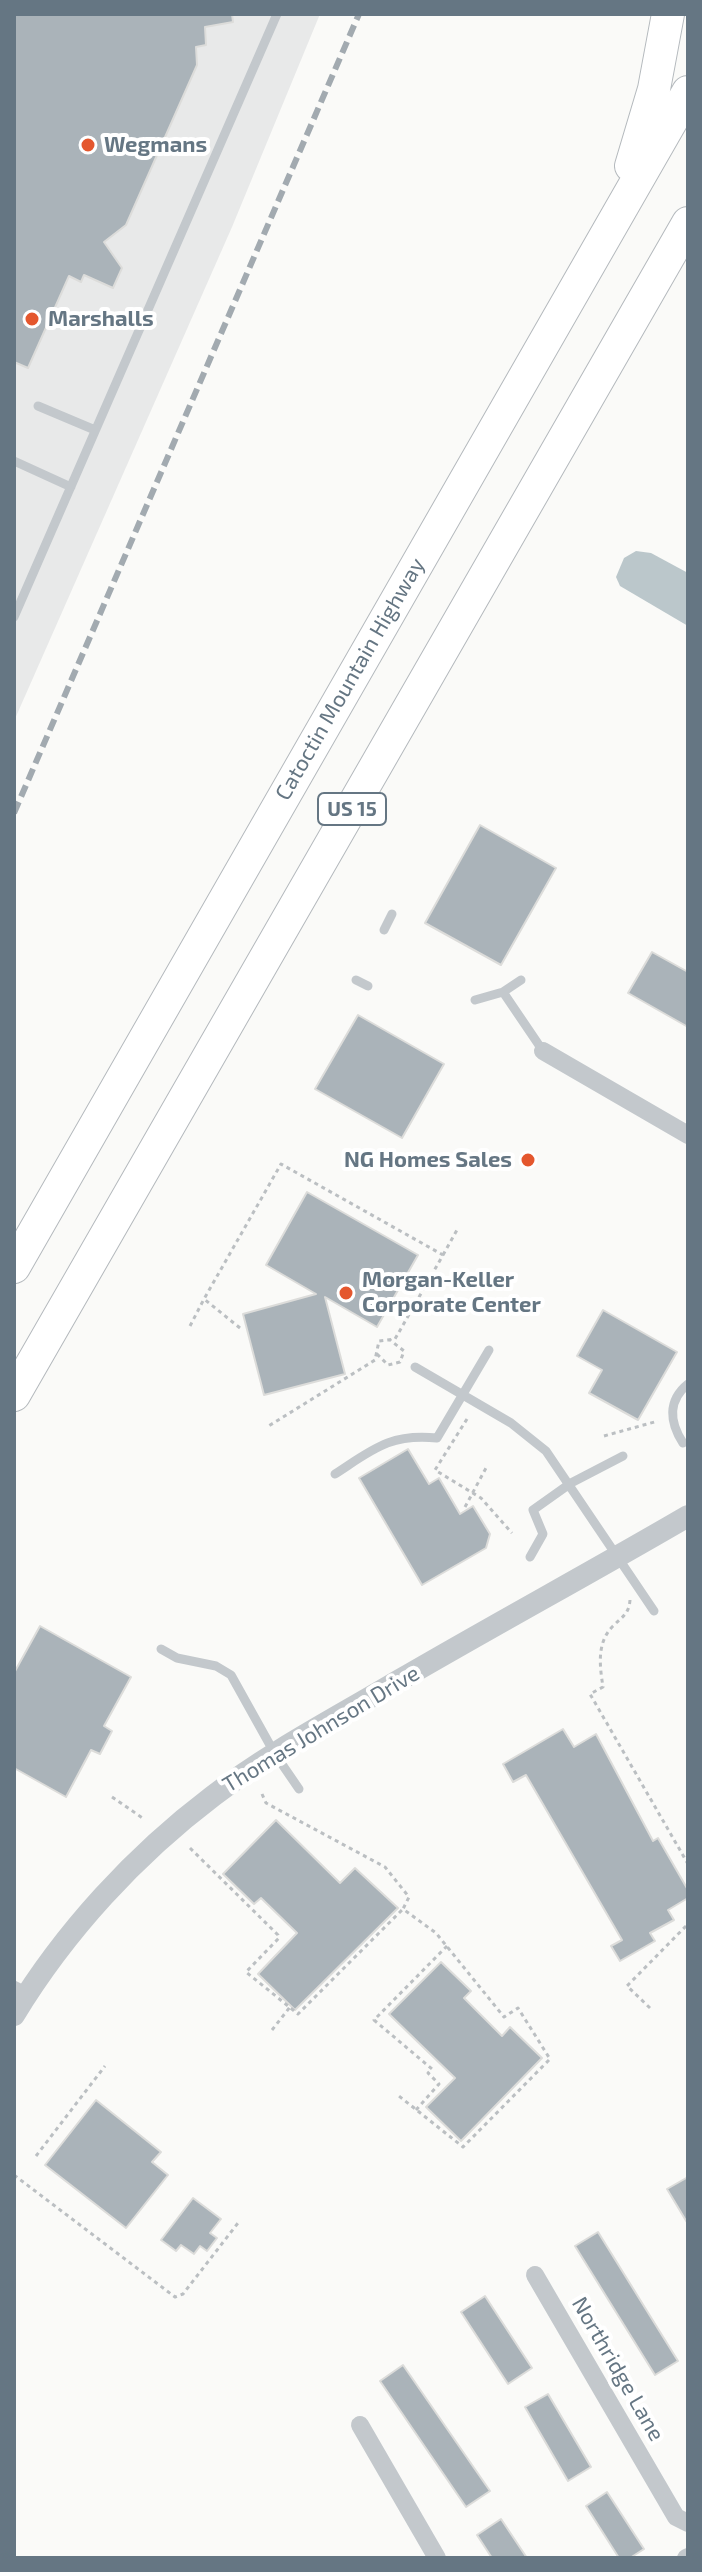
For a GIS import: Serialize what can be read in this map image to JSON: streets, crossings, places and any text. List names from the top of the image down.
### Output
{
  "streets": {
    "highway": ["Catoctin Mountain Highway", "US 15"],
    "street": ["Thomas Johnson Drive", "Northridge Lane"]
  },
  "places": [
    "Wegmans",
    "Marshalls",
    "NG Homes Sales",
    "Morgan-Keller Corporate Center"
  ]
}
